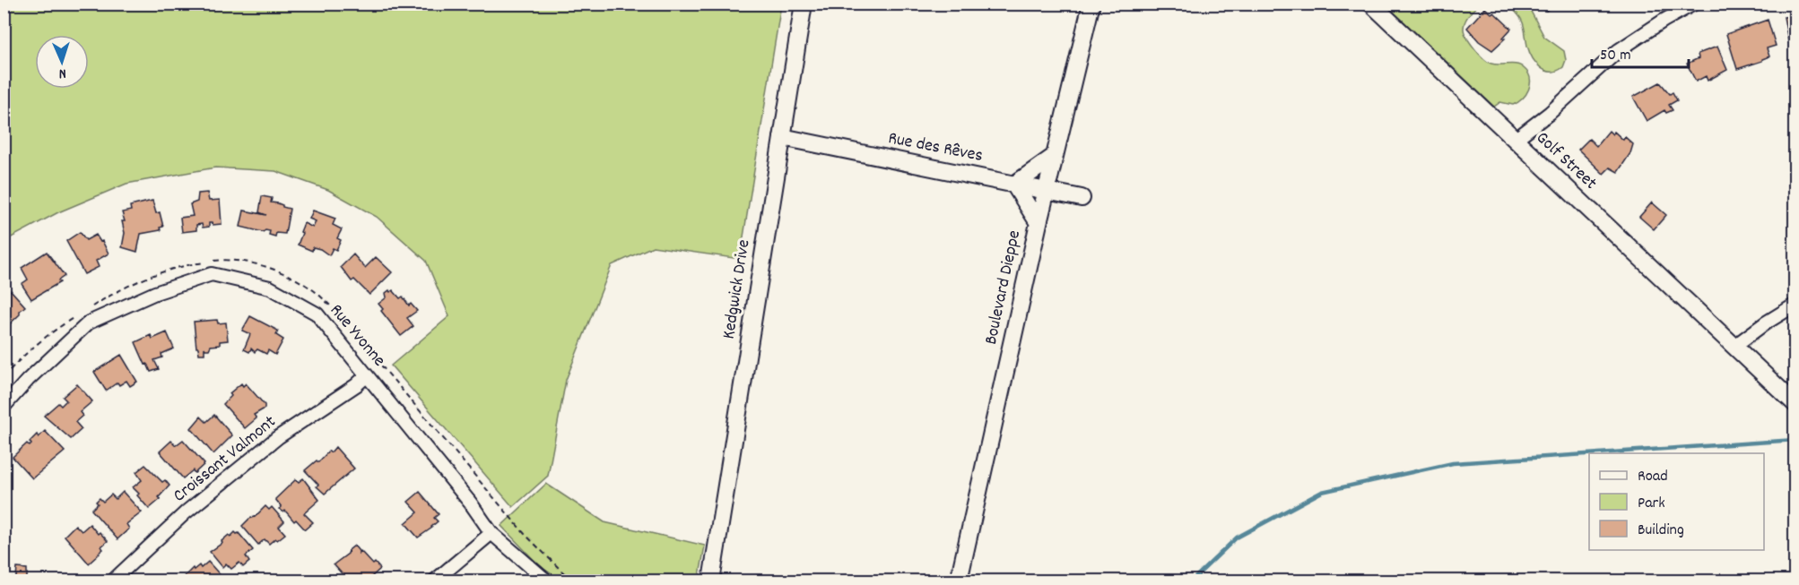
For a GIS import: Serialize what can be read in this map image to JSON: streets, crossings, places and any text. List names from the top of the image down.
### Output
{
  "streets": {
    "street": [
      "Rue des Rêves",
      "Golf Street",
      "Boulevard Dieppe",
      "Kedgwick Drive",
      "Rue Yvonne",
      "Croissant Valmont"
    ]
  },
  "crossings": [
    ["Rue des Rêves", "Boulevard Dieppe"],
    ["Rue des Rêves", "Kedgwick Drive"],
    ["Rue Yvonne", "Croissant Valmont"]
  ],
  "legend": ["Road", "Park", "Building"],
  "scale_bar": "50 m",
  "north": "bottom"
}
